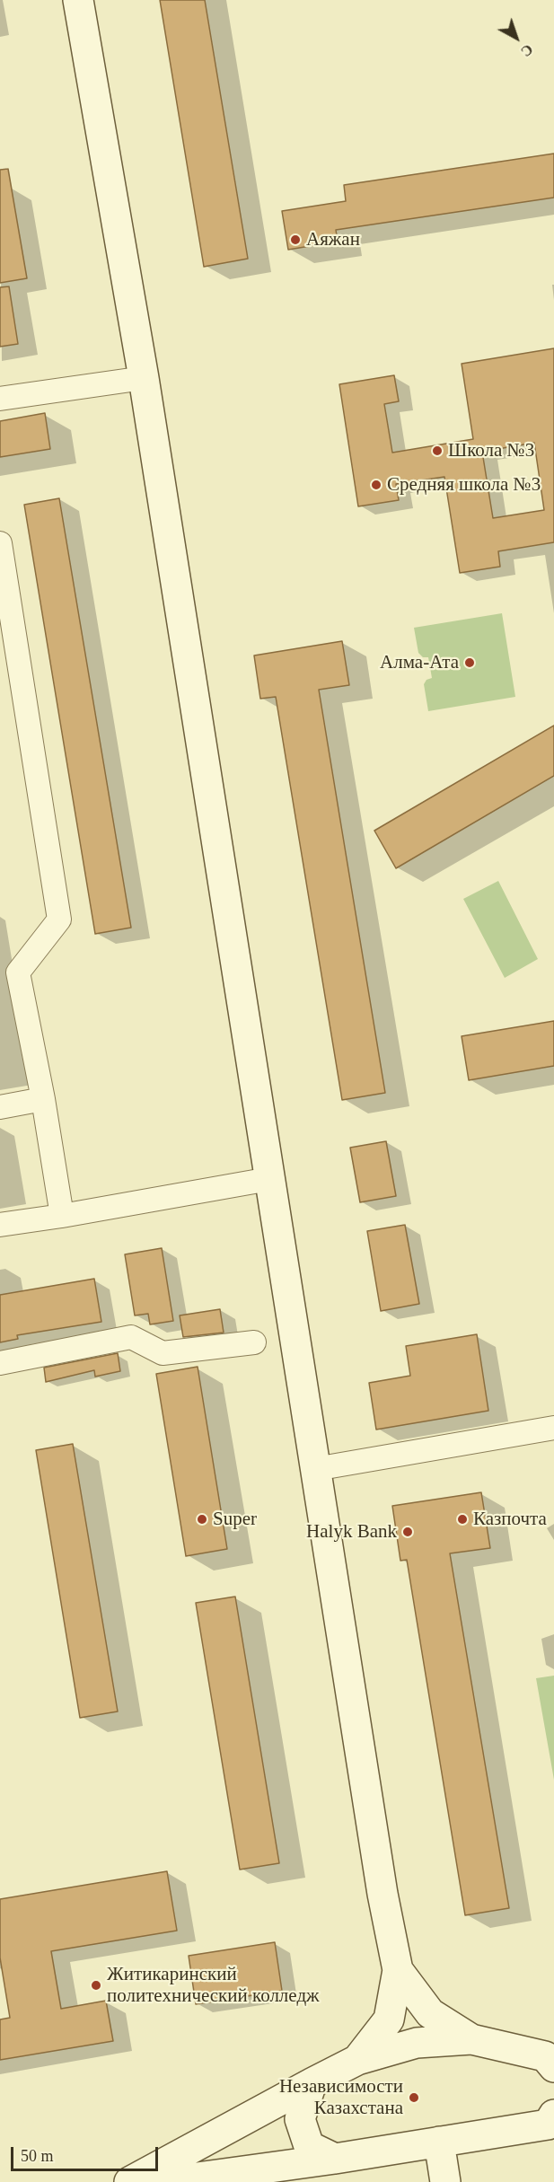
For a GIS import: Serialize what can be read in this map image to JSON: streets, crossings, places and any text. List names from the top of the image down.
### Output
{
  "places": [
    "Аяжан",
    "Школа №3",
    "Средняя школа №3",
    "Алма-Ата",
    "Super",
    "Казпочта",
    "Halyk Bank",
    "Житикаринский политехнический колледж",
    "Независимости Казахстана"
  ],
  "scale_bar": "50 m",
  "north": "bottom right"
}
